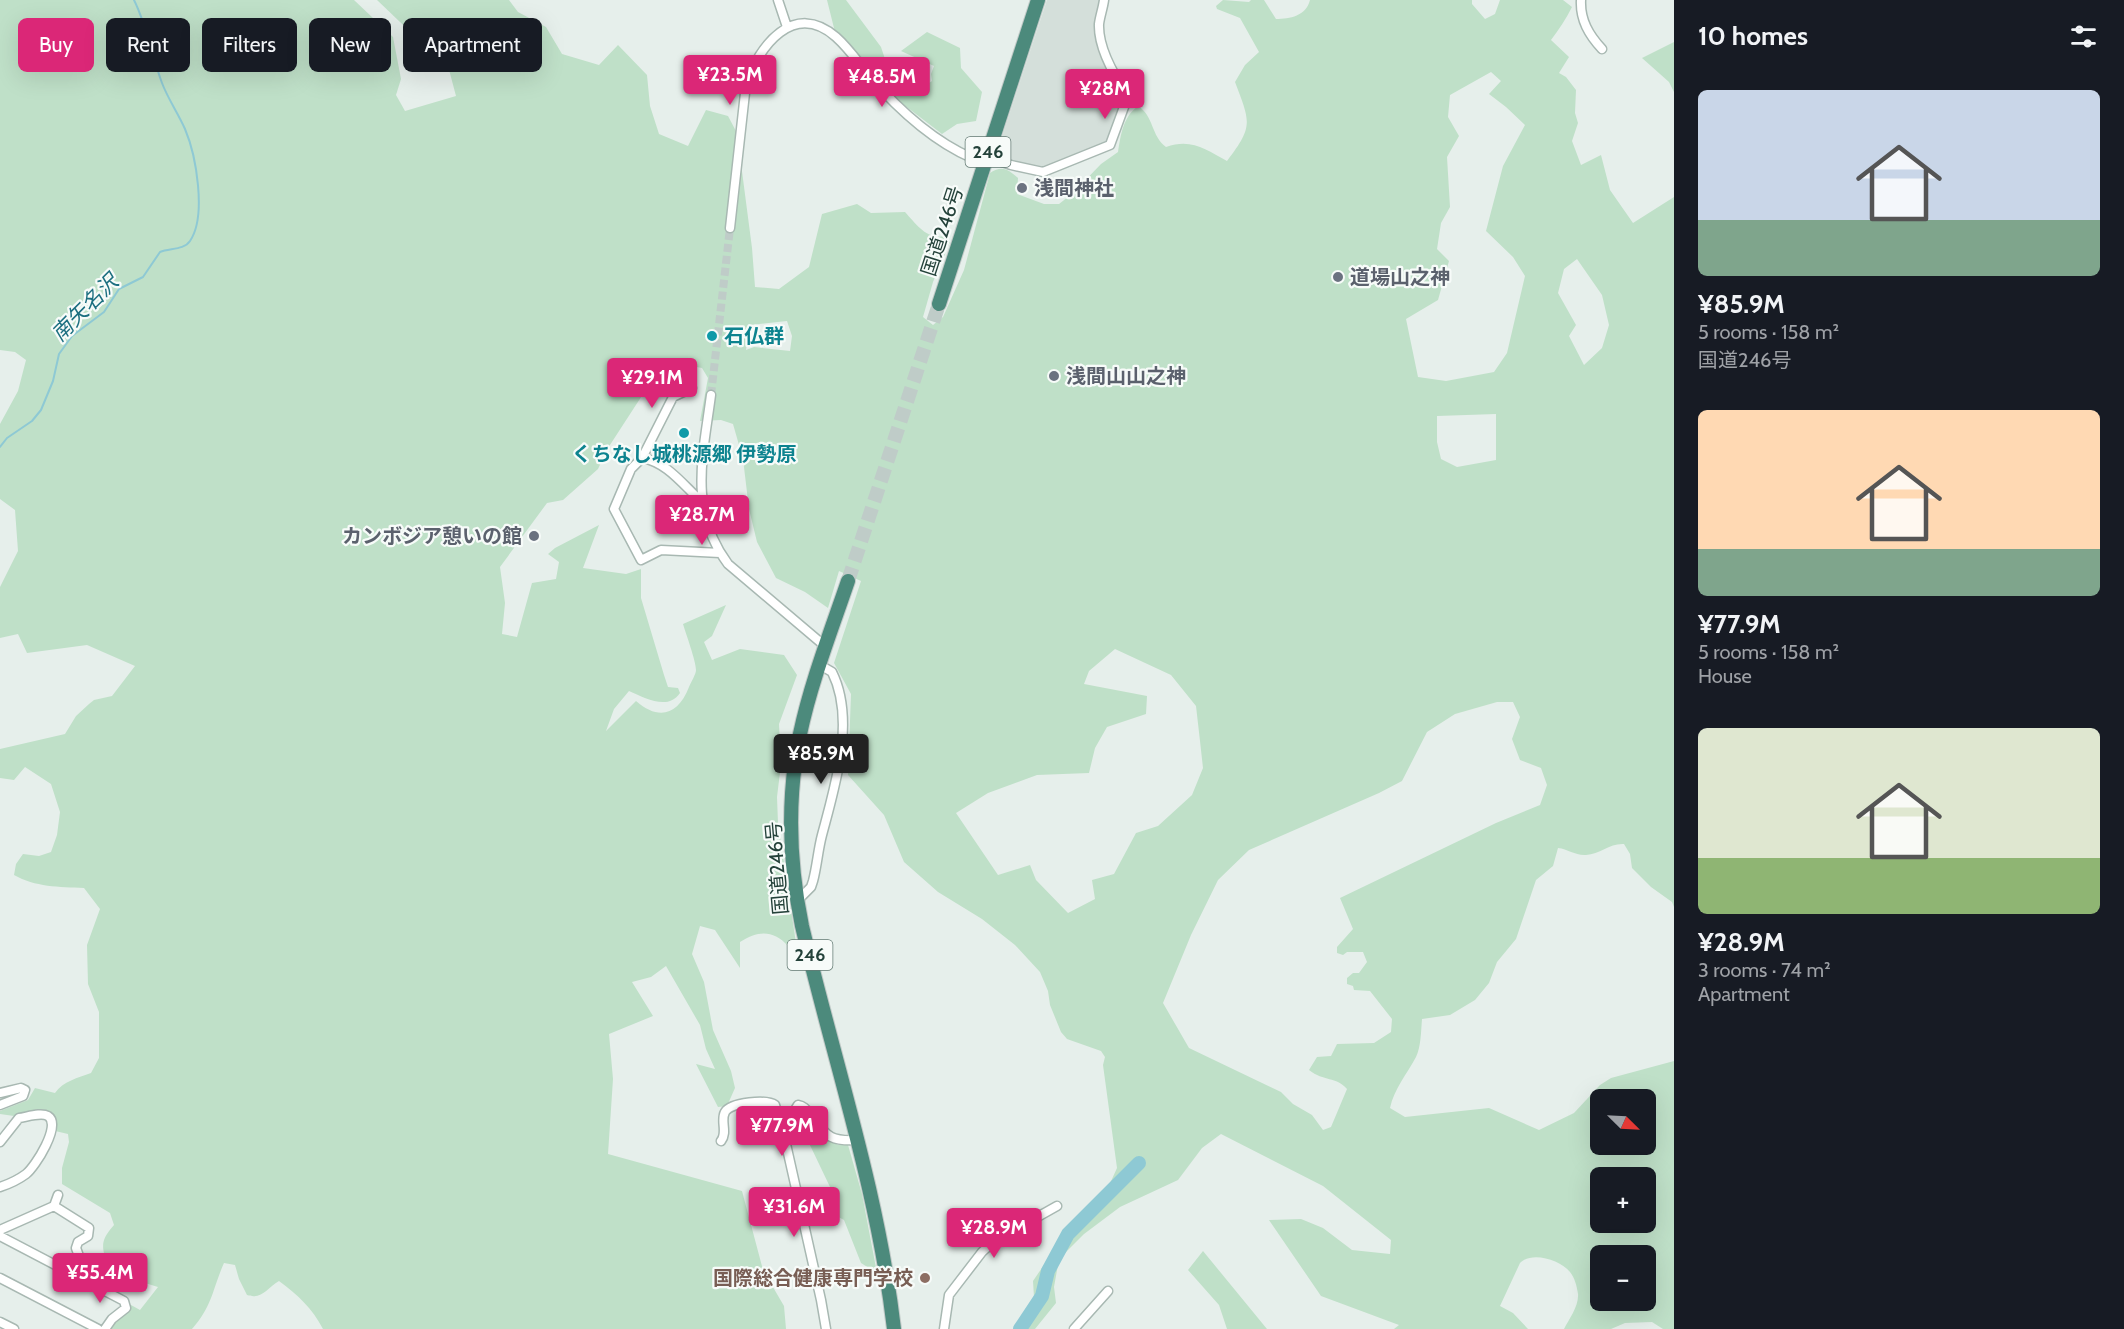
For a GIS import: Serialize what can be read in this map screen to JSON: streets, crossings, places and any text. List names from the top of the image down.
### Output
{
  "streets": {
    "highway": ["246", "国道246号"]
  },
  "water": ["南矢名沢"],
  "places": [
    "浅間神社",
    "道場山之神",
    "石仏群",
    "浅間山山之神",
    "くちなし城桃源郷 伊勢原",
    "カンボジア憩いの館",
    "国際総合健康専門学校"
  ],
  "north": "bottom right",
  "page": {
    "heading": "10 homes",
    "chip": [
      "Buy",
      "Rent",
      "Filters",
      "New",
      "Apartment"
    ],
    "price": [
      "¥23.5M",
      "¥48.5M",
      "¥28M",
      "¥29.1M",
      "¥28.7M",
      "¥85.9M",
      "¥77.9M",
      "¥31.6M",
      "¥28.9M",
      "¥55.4M"
    ],
    "list": [
      {
        "name": "¥85.9M",
        "note": "5 rooms · 158 m² · 国道246号"
      },
      {
        "name": "¥77.9M",
        "note": "5 rooms · 158 m² · House"
      },
      {
        "name": "¥28.9M",
        "note": "3 rooms · 74 m² · Apartment"
      }
    ],
    "map_buttons": ["+", "−"]
  }
}
